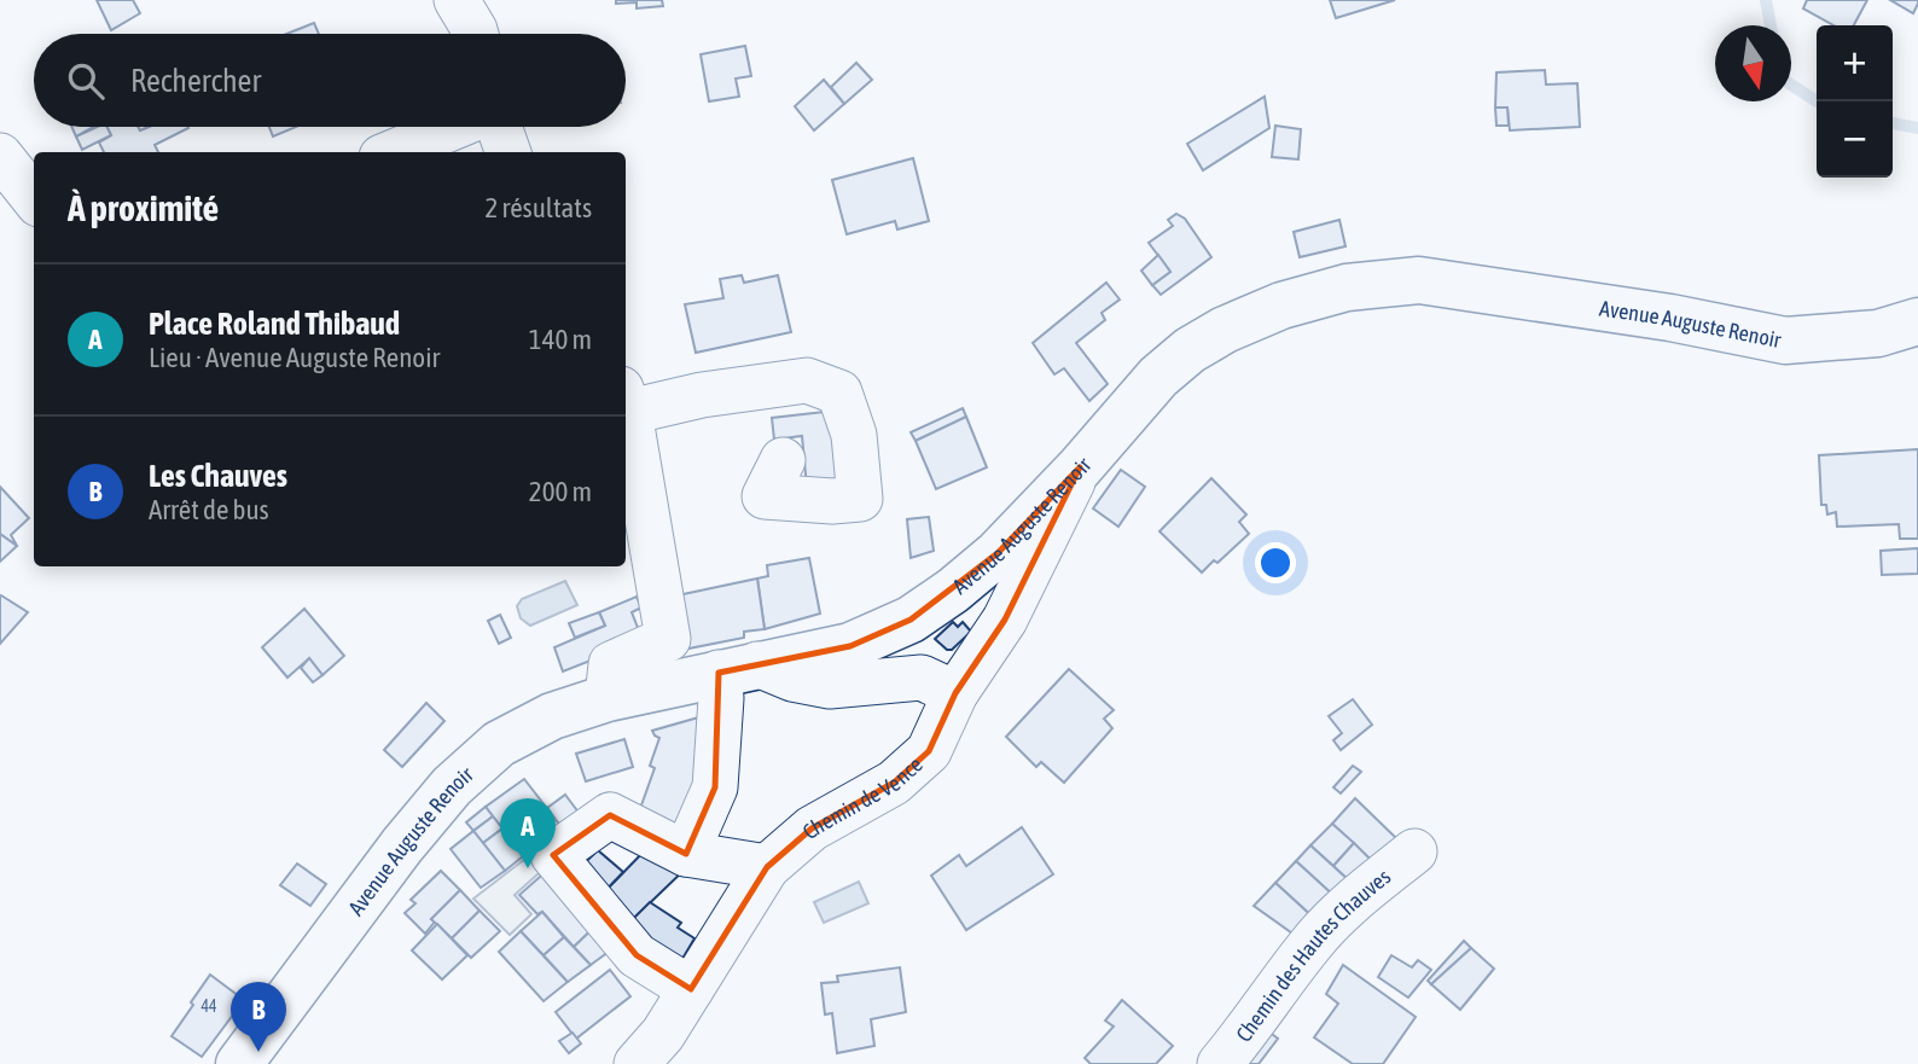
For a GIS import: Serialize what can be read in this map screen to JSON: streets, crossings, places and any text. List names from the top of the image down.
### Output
{
  "streets": {
    "main road": ["Avenue Auguste Renoir"],
    "street": ["Chemin de Vence", "Chemin des Hautes Chauves"]
  },
  "crossings": [
    ["Avenue Auguste Renoir", "Chemin de Vence"]
  ],
  "house_numbers": ["44"],
  "north": "bottom",
  "page": {
    "map_buttons": ["+", "−"],
    "search": "Rechercher",
    "heading": ["À proximité", "2 résultats"],
    "list": [
      {
        "mark": "A",
        "name": "Place Roland Thibaud",
        "note": "Lieu · Avenue Auguste Renoir",
        "value": "140 m"
      },
      {
        "mark": "B",
        "name": "Les Chauves",
        "note": "Arrêt de bus",
        "value": "200 m"
      }
    ],
    "pins": ["A", "B"]
  }
}
